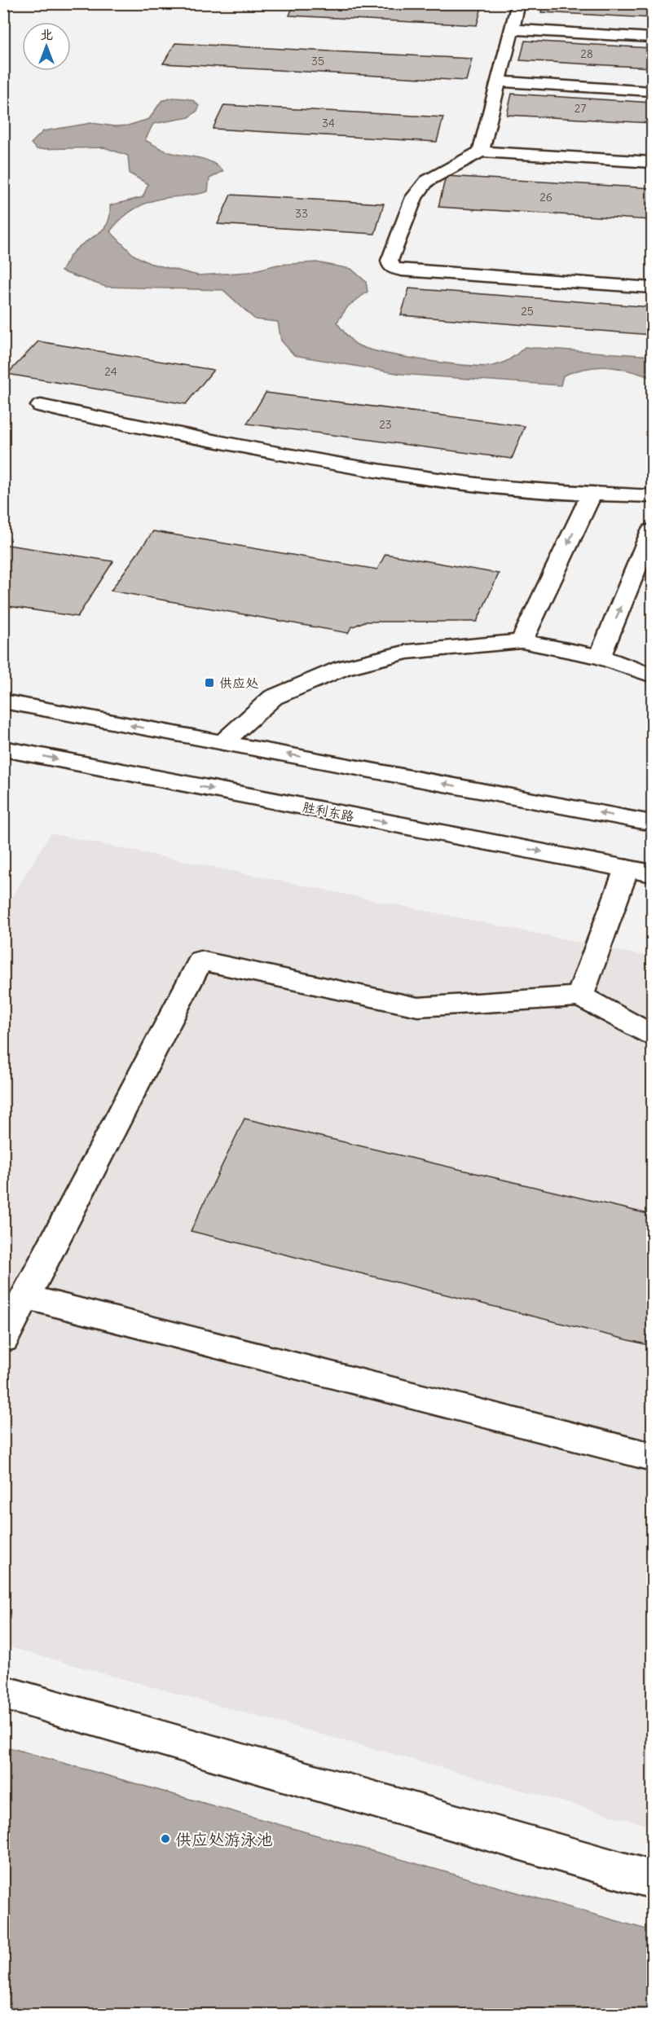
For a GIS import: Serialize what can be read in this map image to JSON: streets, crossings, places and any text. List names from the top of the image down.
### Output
{
  "streets": {
    "main road": ["胜利东路"]
  },
  "places": {
    "transit": ["供应处"],
    "other": ["供应处游泳池"]
  },
  "house_numbers": [
    "28",
    "35",
    "27",
    "34",
    "26",
    "33",
    "25",
    "24",
    "23"
  ],
  "north": "top"
}
